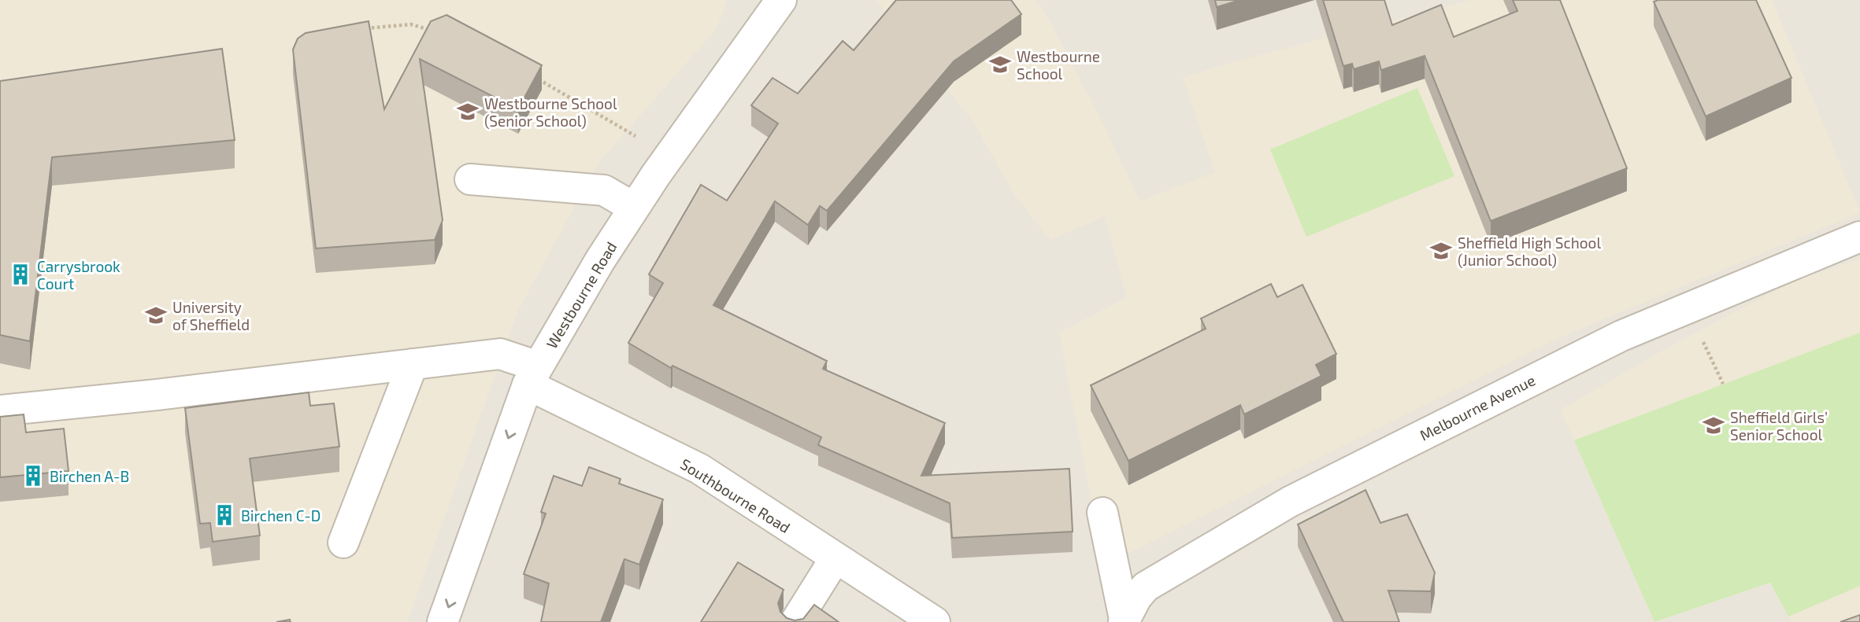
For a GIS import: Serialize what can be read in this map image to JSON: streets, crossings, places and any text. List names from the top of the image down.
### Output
{
  "streets": {
    "street": ["Westbourne Road", "Melbourne Avenue", "Southbourne Road"]
  },
  "crossings": [
    ["Westbourne Road", "Southbourne Road"]
  ],
  "places": {
    "school or university": [
      "Westbourne School",
      "Westbourne School (Senior School)",
      "Sheffield High School (Junior School)",
      "University of Sheffield",
      "Sheffield Girls’ Senior School"
    ],
    "building": ["Carrysbrook Court", "Birchen A-B", "Birchen C-D"]
  }
}
